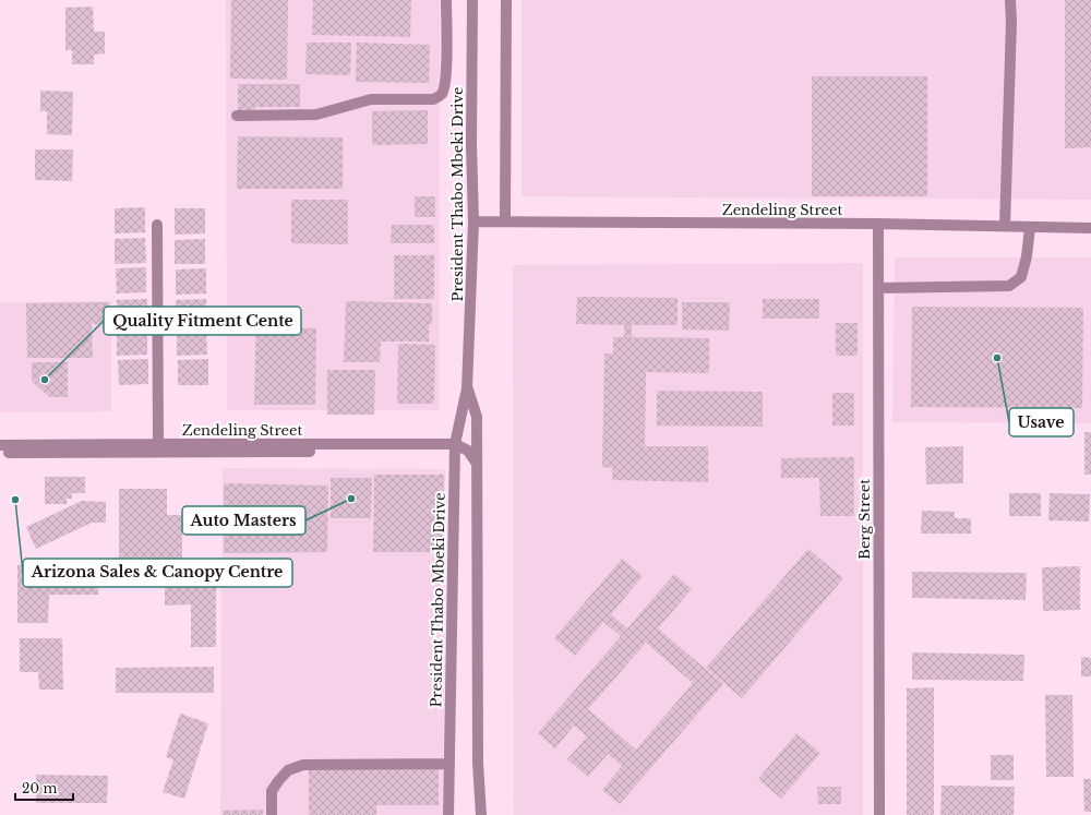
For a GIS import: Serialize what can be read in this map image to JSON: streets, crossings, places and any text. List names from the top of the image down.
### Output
{
  "streets": {
    "street": ["President Thabo Mbeki Drive", "Zendeling Street", "Berg Street"]
  },
  "crossings": [
    ["President Thabo Mbeki Drive", "Zendeling Street"],
    ["Zendeling Street", "Berg Street"]
  ],
  "places": [
    "Usave",
    "Quality Fitment Cente",
    "Auto Masters",
    "Arizona Sales & Canopy Centre"
  ],
  "scale_bar": "20 m"
}
